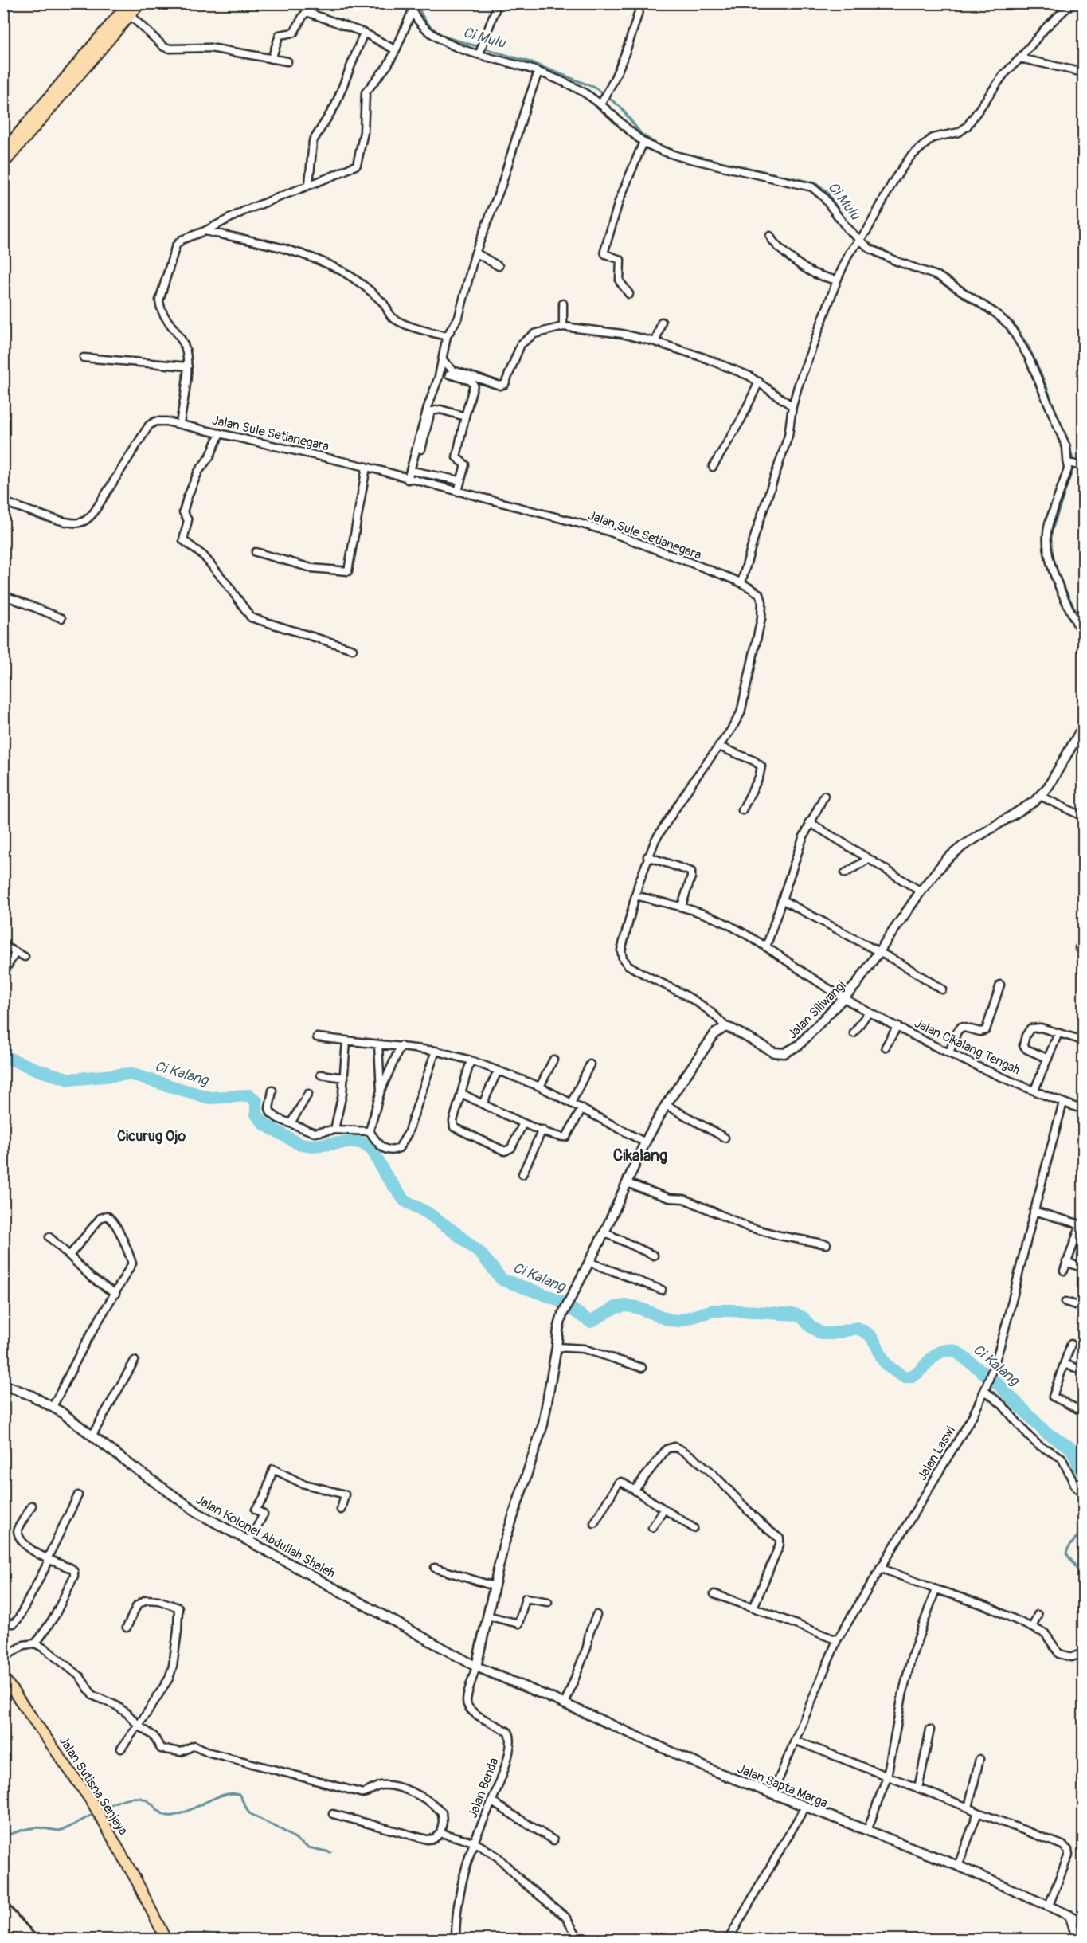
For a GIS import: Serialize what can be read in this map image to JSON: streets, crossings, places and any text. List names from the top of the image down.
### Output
{
  "streets": {
    "main road": [
      "Jalan Siliwangi",
      "Jalan Kolonel Abdullah Shaleh",
      "Jalan Sutisna Senjaya",
      "Jalan Sapta Marga"
    ],
    "street": [
      "Jalan Sule Setianegara",
      "Jalan Cikalang Tengah",
      "Jalan Laswi",
      "Jalan Benda"
    ]
  },
  "crossings": [
    ["Jalan Sule Setianegara", "Jalan Siliwangi"],
    ["Jalan Sule Setianegara", "Jalan Cikalang Tengah"],
    ["Jalan Siliwangi", "Jalan Cikalang Tengah"],
    ["Jalan Cikalang Tengah", "Jalan Laswi"],
    ["Jalan Laswi", "Jalan Sapta Marga"],
    ["Jalan Kolonel Abdullah Shaleh", "Jalan Sapta Marga"],
    ["Jalan Kolonel Abdullah Shaleh", "Jalan Benda"],
    ["Jalan Sapta Marga", "Jalan Benda"]
  ],
  "districts": ["Cicurug Ojo", "Cikalang"],
  "water": ["Ci Mulu", "Ci Kalang"]
}
